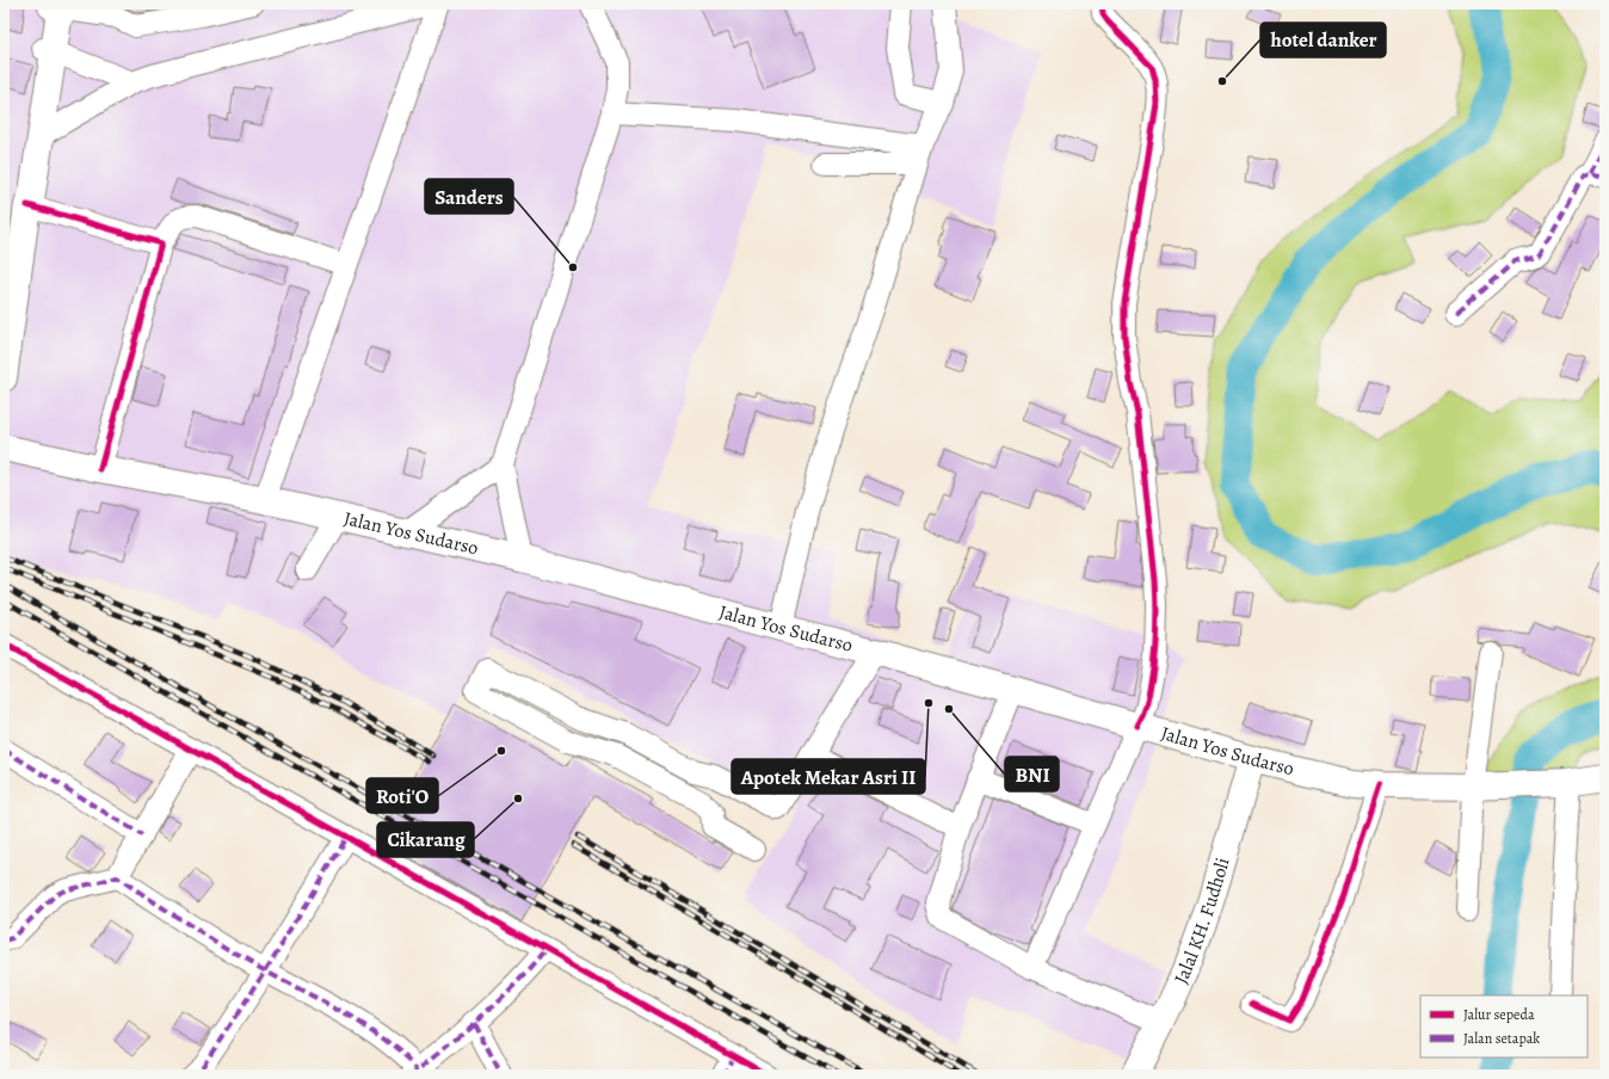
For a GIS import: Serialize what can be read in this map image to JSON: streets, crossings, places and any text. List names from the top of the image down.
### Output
{
  "streets": {
    "main road": ["Jalan Yos Sudarso", "Jalal KH. Fudholi"]
  },
  "crossings": [
    ["Jalan Yos Sudarso", "Jalal KH. Fudholi"]
  ],
  "places": [
    "hotel danker",
    "Sanders",
    "Apotek Mekar Asri II",
    "BNI",
    "Roti'O",
    "Cikarang"
  ],
  "legend": ["Jalur sepeda", "Jalan setapak"]
}
